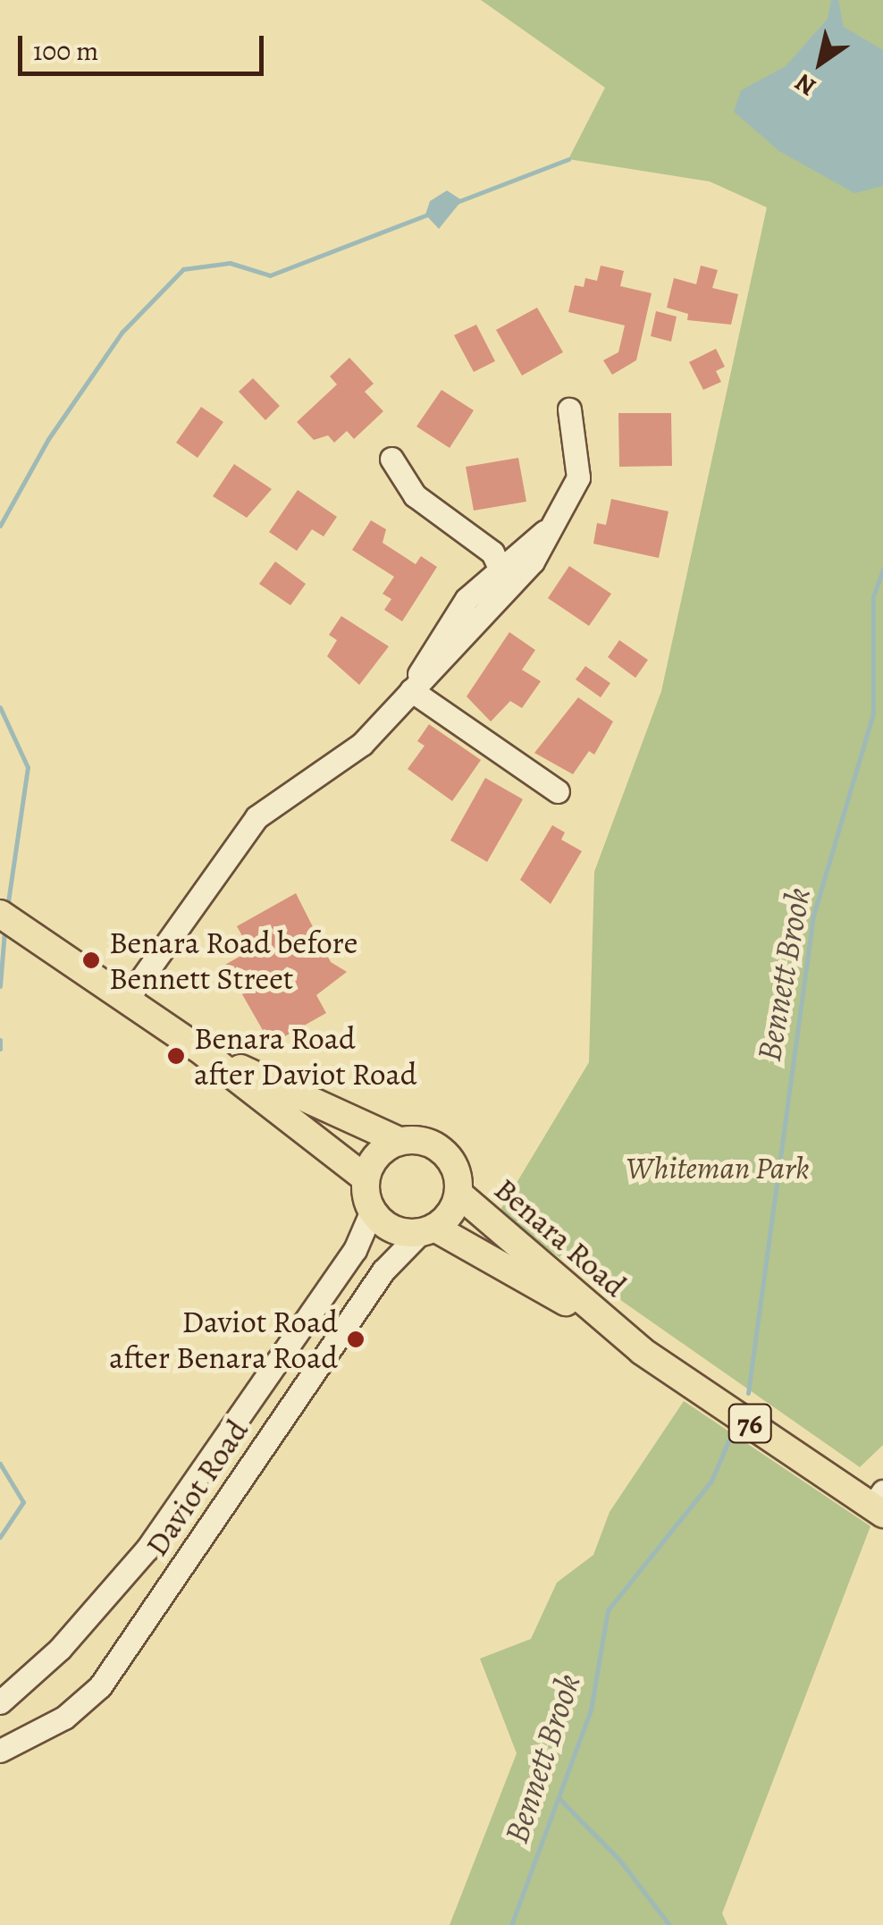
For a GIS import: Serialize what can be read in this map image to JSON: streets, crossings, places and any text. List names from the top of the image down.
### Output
{
  "streets": {
    "main road": ["Benara Road", "76"],
    "street": ["Daviot Road"]
  },
  "crossings": [
    ["Benara Road", "76"],
    ["Benara Road", "Daviot Road"],
    ["76", "Daviot Road"]
  ],
  "water": ["Bennett Brook"],
  "parks": ["Whiteman Park"],
  "places": ["Benara Road before Bennett Street", "Benara Road after Daviot Road", "Daviot Road after Benara Road"],
  "scale_bar": "100 m",
  "north": "bottom left"
}
